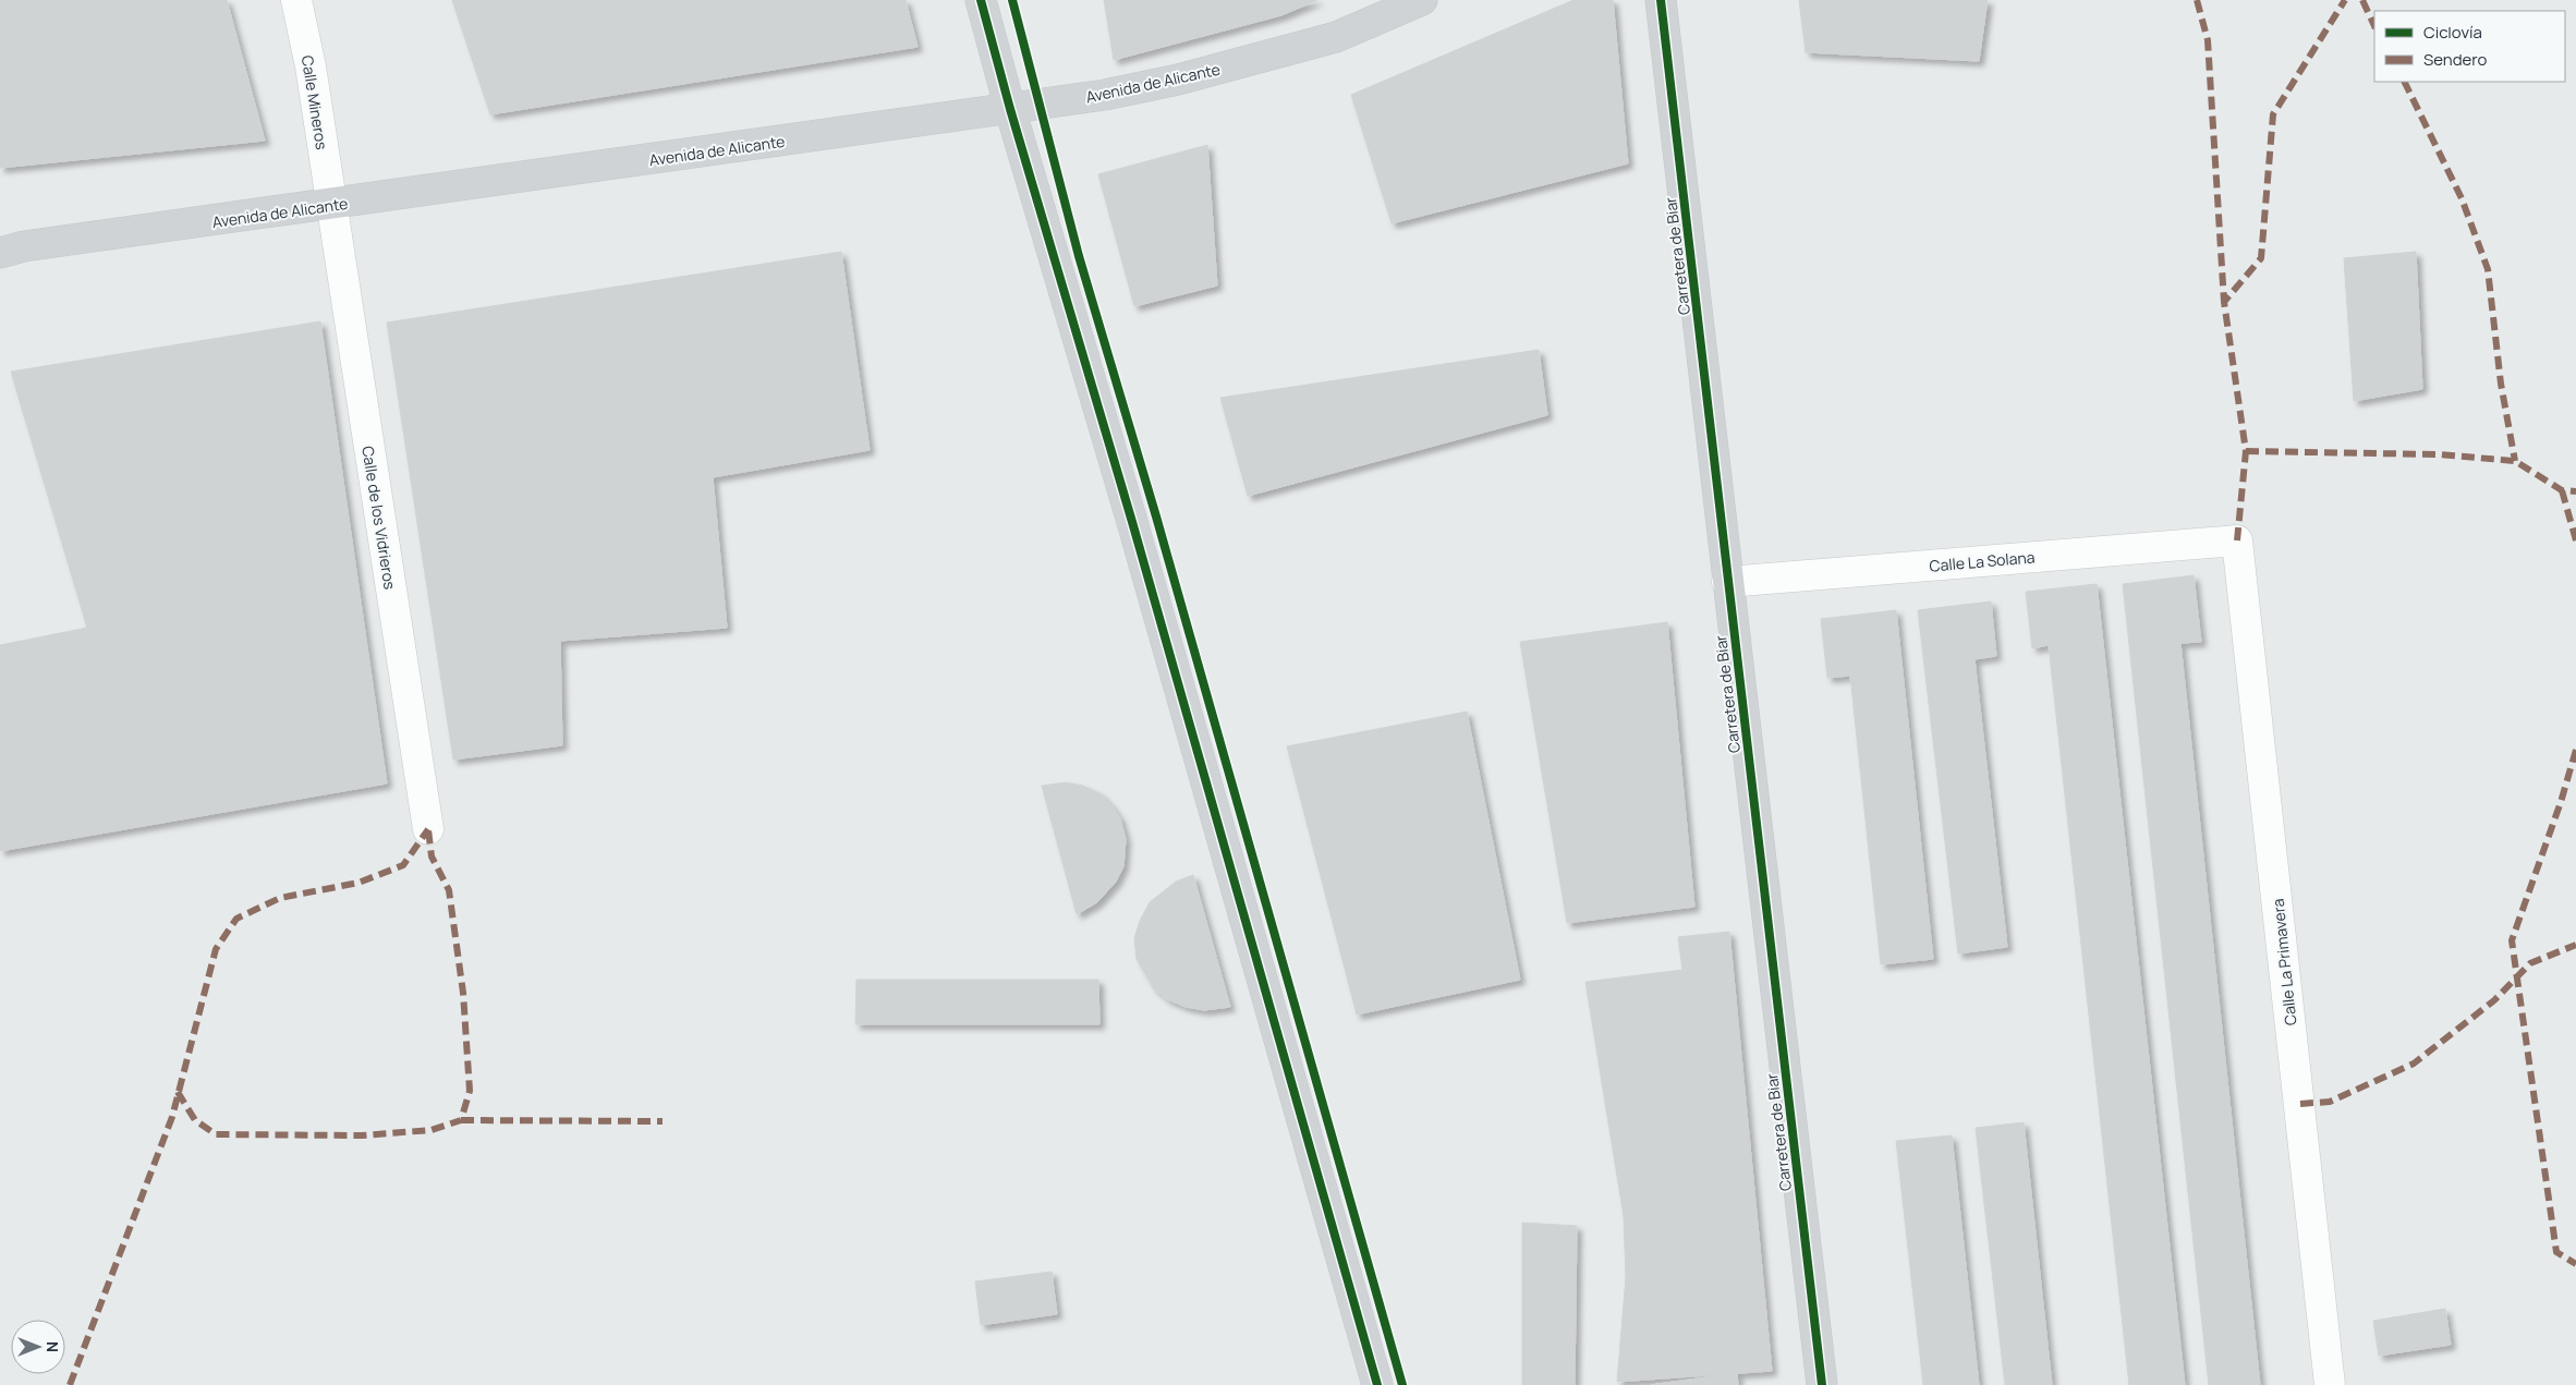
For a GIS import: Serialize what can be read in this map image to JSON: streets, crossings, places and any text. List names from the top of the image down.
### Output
{
  "streets": {
    "main road": ["Avenida de Alicante", "Carretera de Biar"],
    "street": [
      "Calle Mineros",
      "Calle de los Vidrieros",
      "Calle La Solana",
      "Calle La Primavera"
    ]
  },
  "crossings": [
    ["Avenida de Alicante", "Calle Mineros"],
    ["Avenida de Alicante", "Calle de los Vidrieros"],
    ["Calle Mineros", "Calle de los Vidrieros"],
    ["Carretera de Biar", "Calle La Solana"],
    ["Calle La Solana", "Calle La Primavera"]
  ],
  "legend": ["Ciclovía", "Sendero"],
  "north": "right"
}
